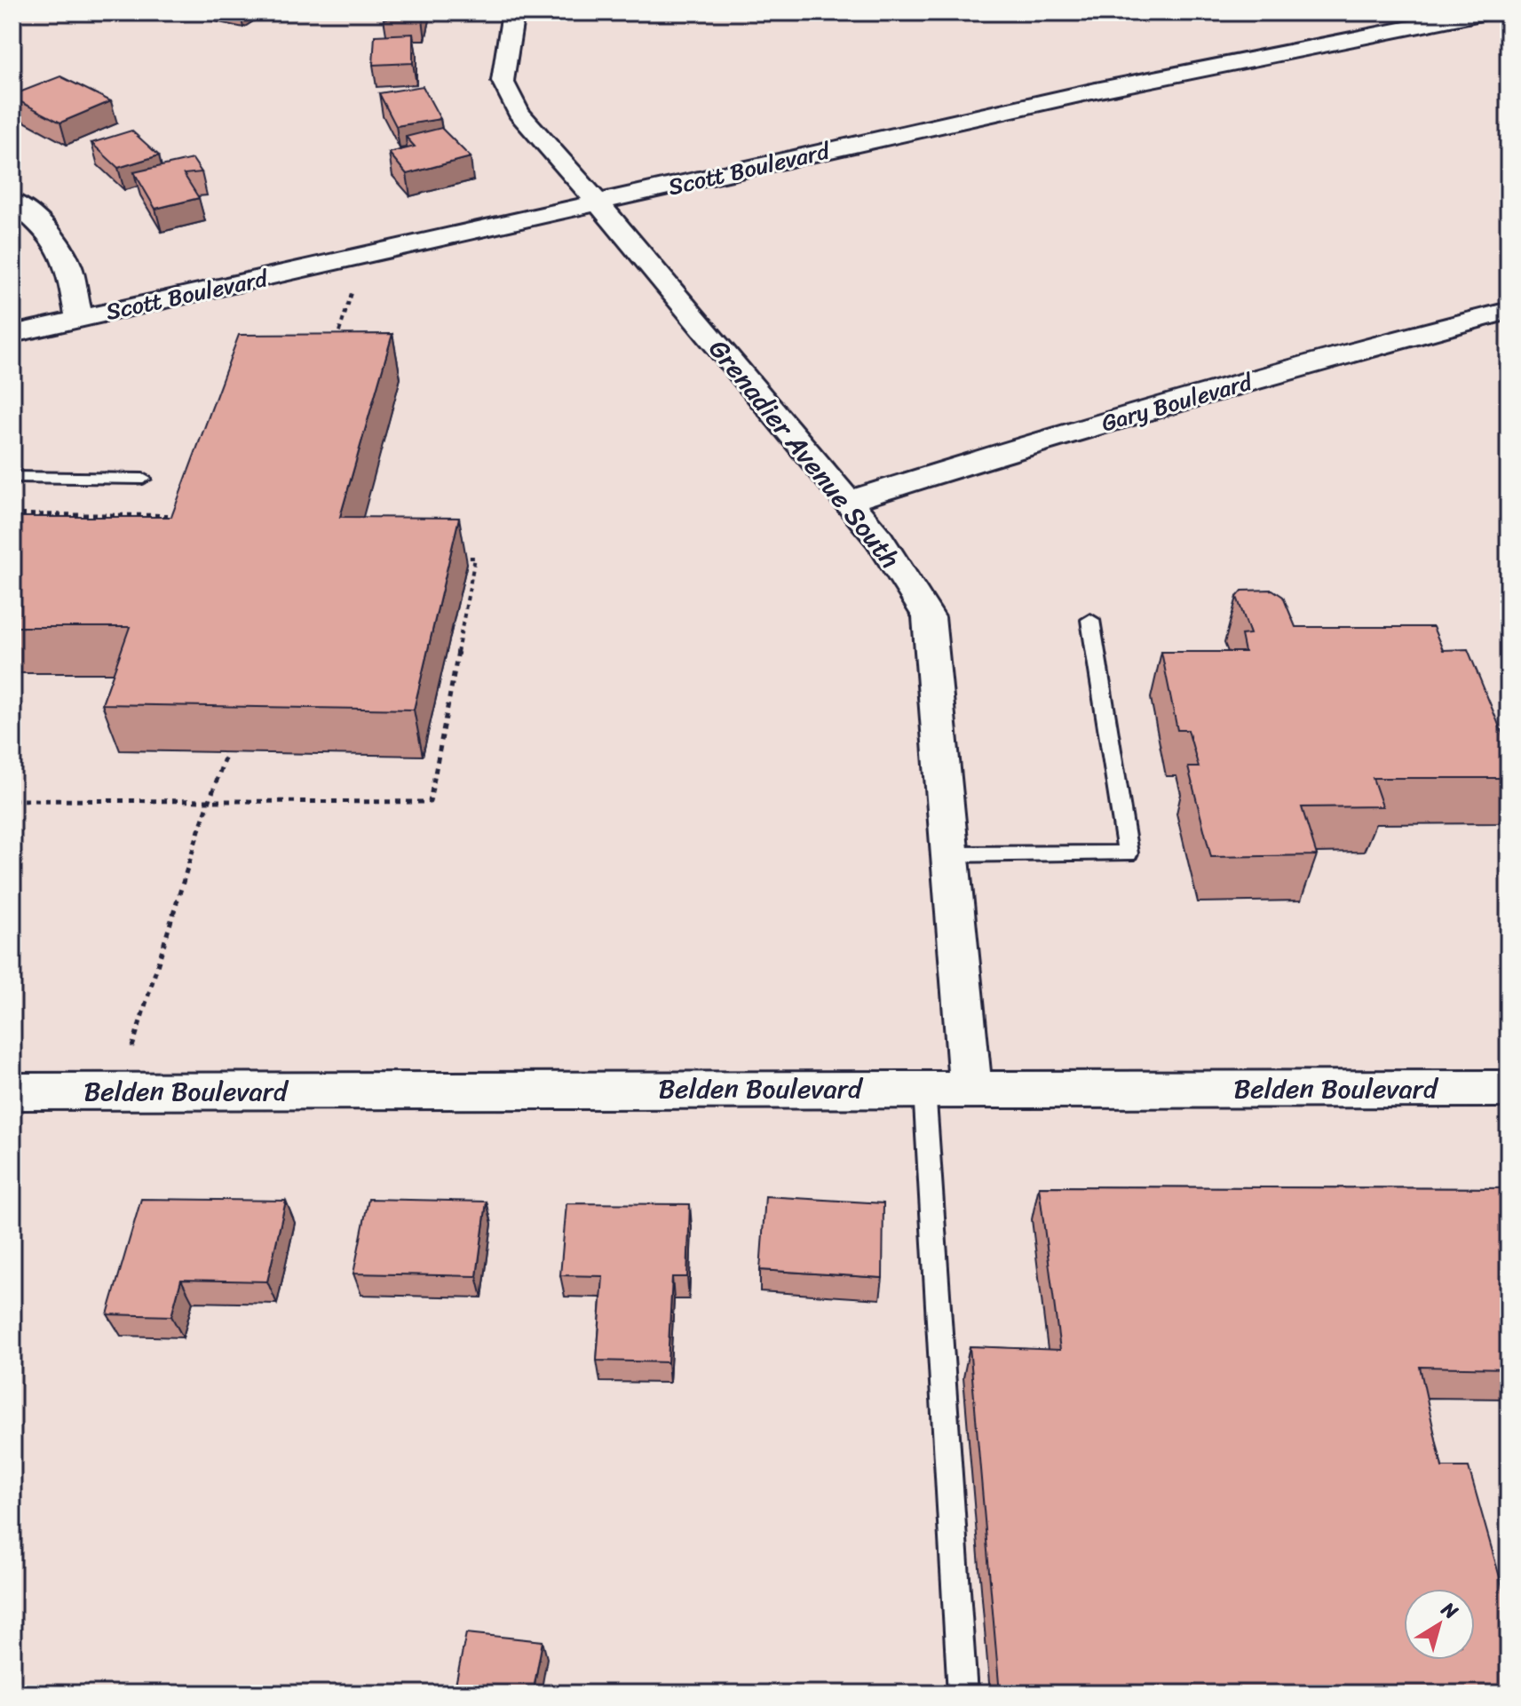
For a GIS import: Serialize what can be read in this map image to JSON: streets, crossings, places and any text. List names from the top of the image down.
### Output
{
  "streets": {
    "street": [
      "Scott Boulevard",
      "Gary Boulevard",
      "Grenadier Avenue South",
      "Belden Boulevard"
    ]
  },
  "crossings": [
    ["Scott Boulevard", "Grenadier Avenue South"],
    ["Gary Boulevard", "Grenadier Avenue South"],
    ["Grenadier Avenue South", "Belden Boulevard"]
  ],
  "north": "top right"
}
